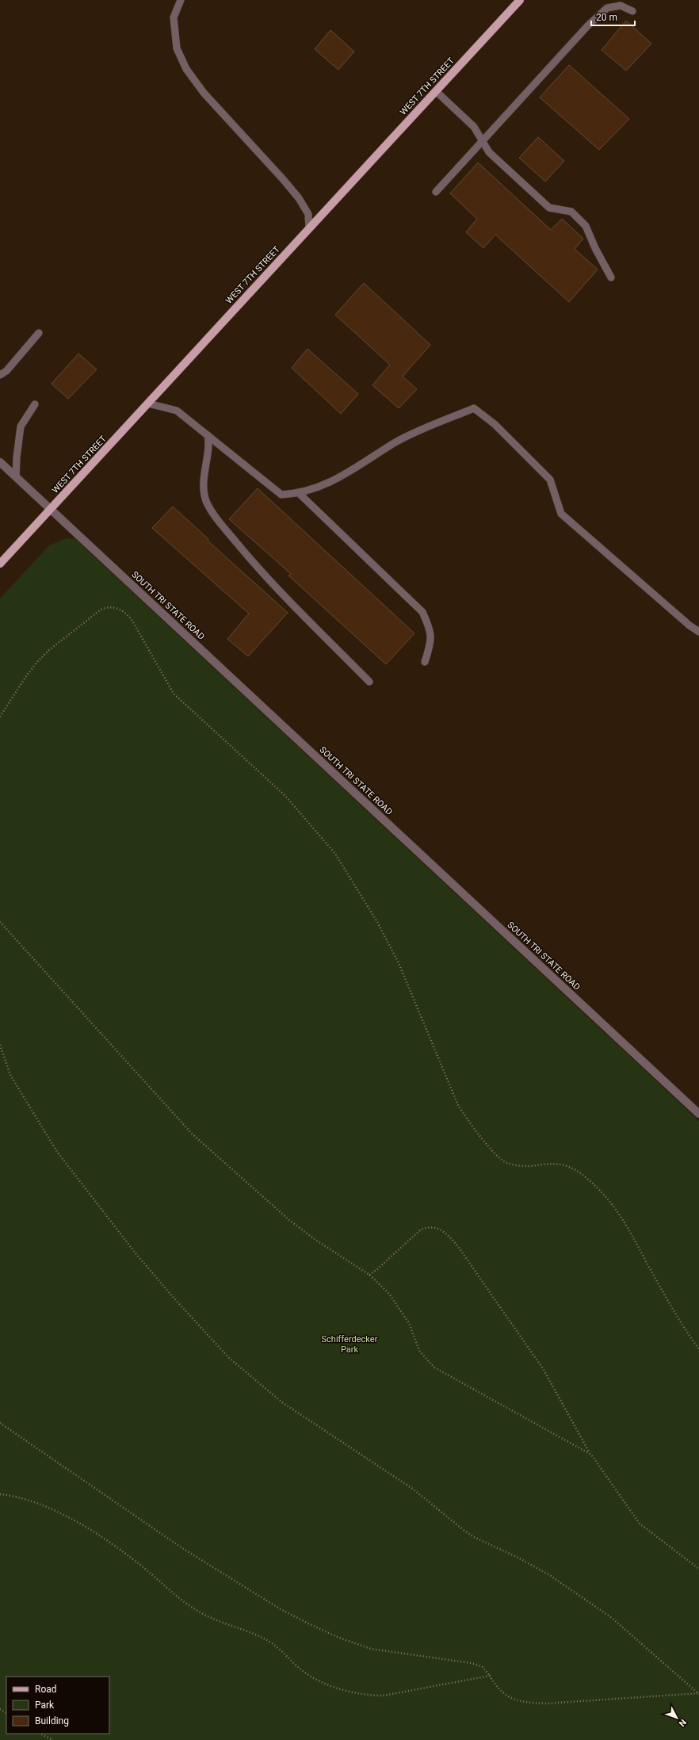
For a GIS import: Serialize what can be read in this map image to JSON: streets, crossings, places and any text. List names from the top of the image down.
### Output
{
  "streets": {
    "main road": ["WEST 7TH STREET"],
    "street": ["SOUTH TRI STATE ROAD"]
  },
  "crossings": [
    ["WEST 7TH STREET", "SOUTH TRI STATE ROAD"]
  ],
  "parks": ["Schifferdecker Park"],
  "legend": ["Road", "Park", "Building"],
  "scale_bar": "20 m",
  "north": "bottom right"
}
